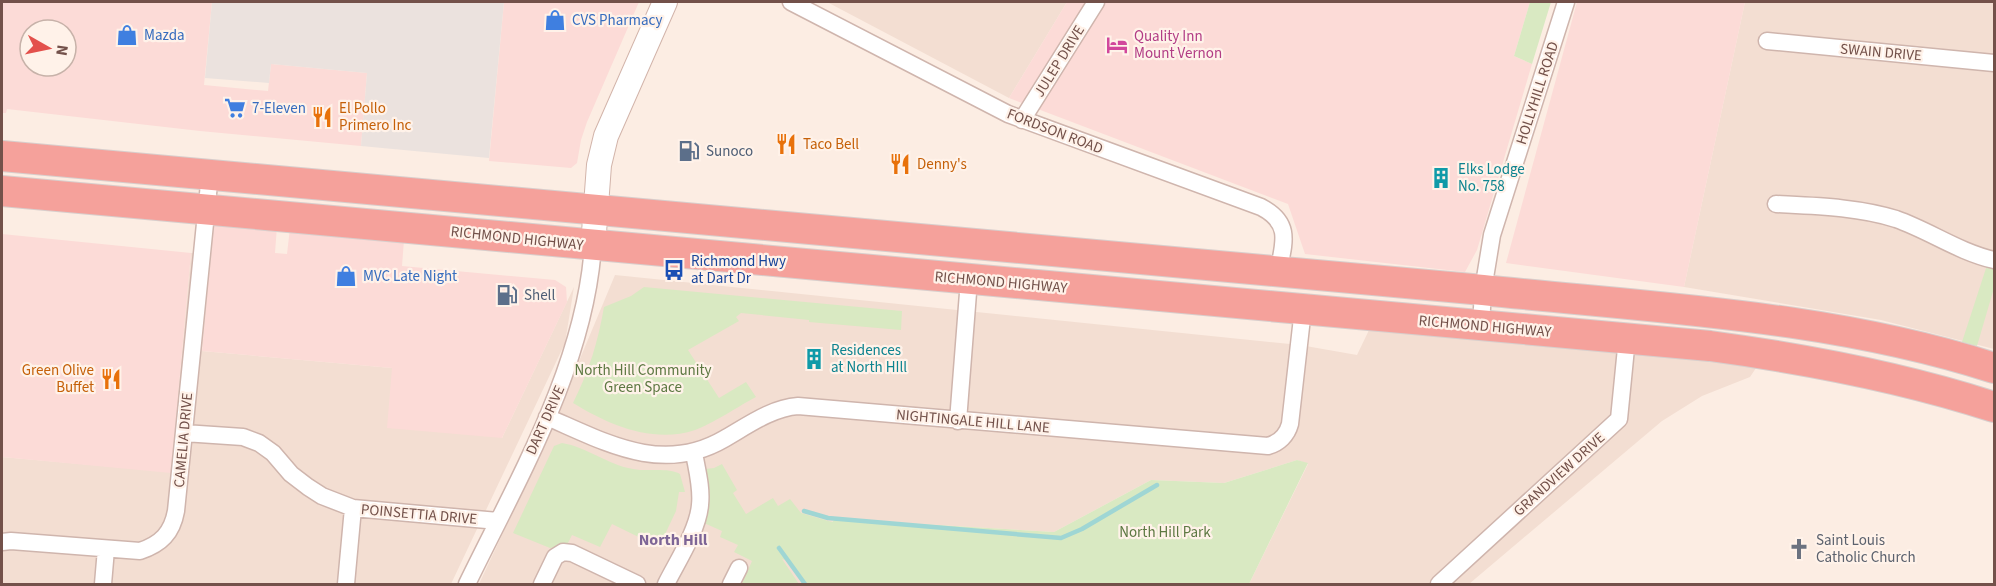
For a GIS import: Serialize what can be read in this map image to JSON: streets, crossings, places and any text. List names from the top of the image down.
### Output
{
  "streets": {
    "highway": ["RICHMOND HIGHWAY"],
    "street": [
      "SWAIN DRIVE",
      "JULEP DRIVE",
      "HOLLYHILL ROAD",
      "FORDSON ROAD",
      "DART DRIVE",
      "NIGHTINGALE HILL LANE",
      "CAMELIA DRIVE",
      "GRANDVIEW DRIVE",
      "POINSETTIA DRIVE"
    ]
  },
  "crossings": [
    ["JULEP DRIVE", "FORDSON ROAD"],
    ["HOLLYHILL ROAD", "RICHMOND HIGHWAY"],
    ["RICHMOND HIGHWAY", "DART DRIVE"],
    ["RICHMOND HIGHWAY", "NIGHTINGALE HILL LANE"],
    ["RICHMOND HIGHWAY", "CAMELIA DRIVE"],
    ["RICHMOND HIGHWAY", "GRANDVIEW DRIVE"],
    ["DART DRIVE", "NIGHTINGALE HILL LANE"],
    ["DART DRIVE", "POINSETTIA DRIVE"],
    ["CAMELIA DRIVE", "POINSETTIA DRIVE"]
  ],
  "districts": ["North Hill"],
  "parks": ["North Hill Community Green Space", "North Hill Park"],
  "places": {
    "shop": ["CVS Pharmacy", "Mazda", "MVC Late Night"],
    "hotel": ["Quality Inn Mount Vernon"],
    "supermarket": ["7-Eleven"],
    "restaurant": [
      "El Pollo Primero Inc",
      "Taco Bell",
      "Denny's",
      "Green Olive Buffet"
    ],
    "fuel station": ["Sunoco", "Shell"],
    "building": ["Elks Lodge No. 758", "Residences at North HIll"],
    "bus stop": ["Richmond Hwy at Dart Dr"],
    "church": ["Saint Louis Catholic Church"]
  },
  "north": "right"
}
